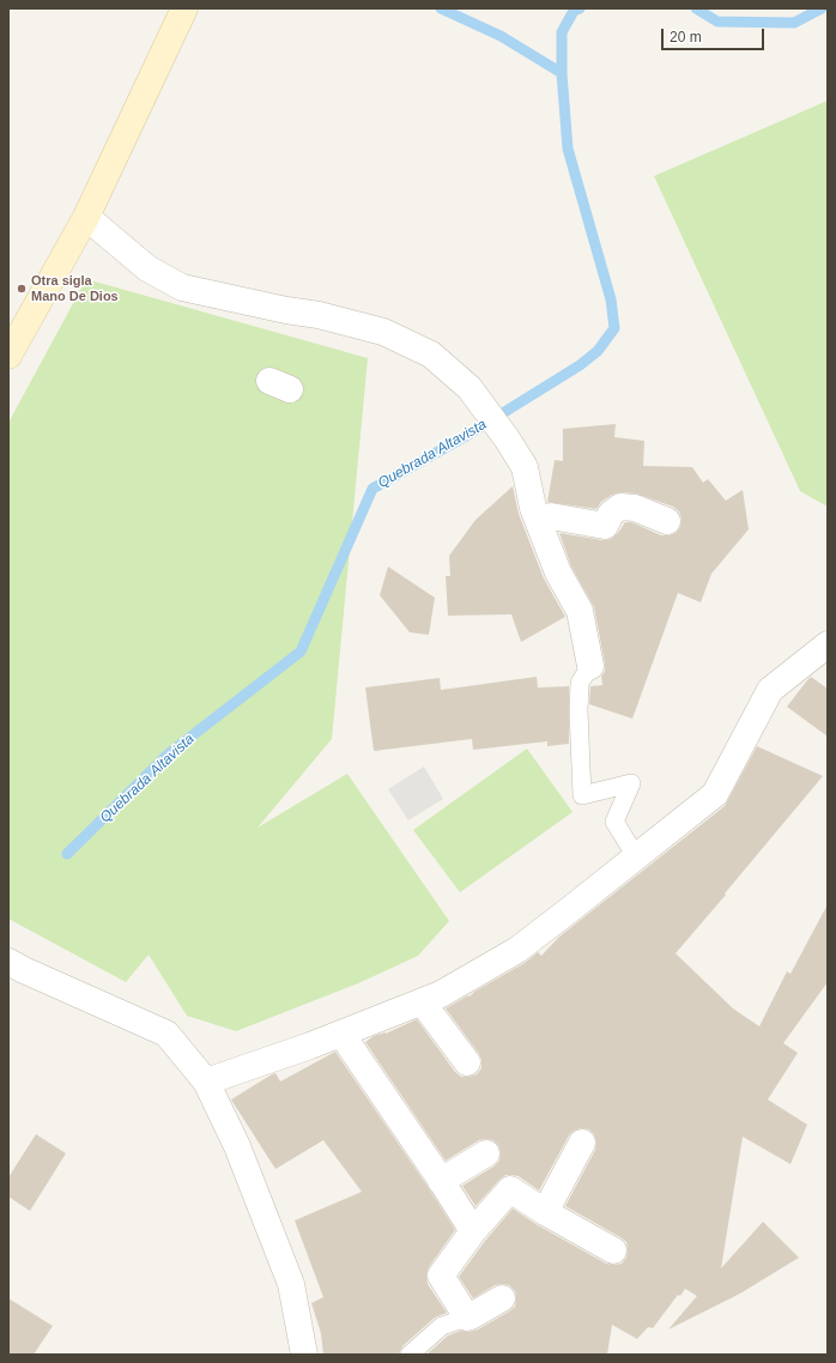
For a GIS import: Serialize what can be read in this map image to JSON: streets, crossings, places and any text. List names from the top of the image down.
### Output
{
  "water": ["Quebrada Altavista"],
  "places": ["Otra sigla Mano De Dios"],
  "scale_bar": "20 m"
}
